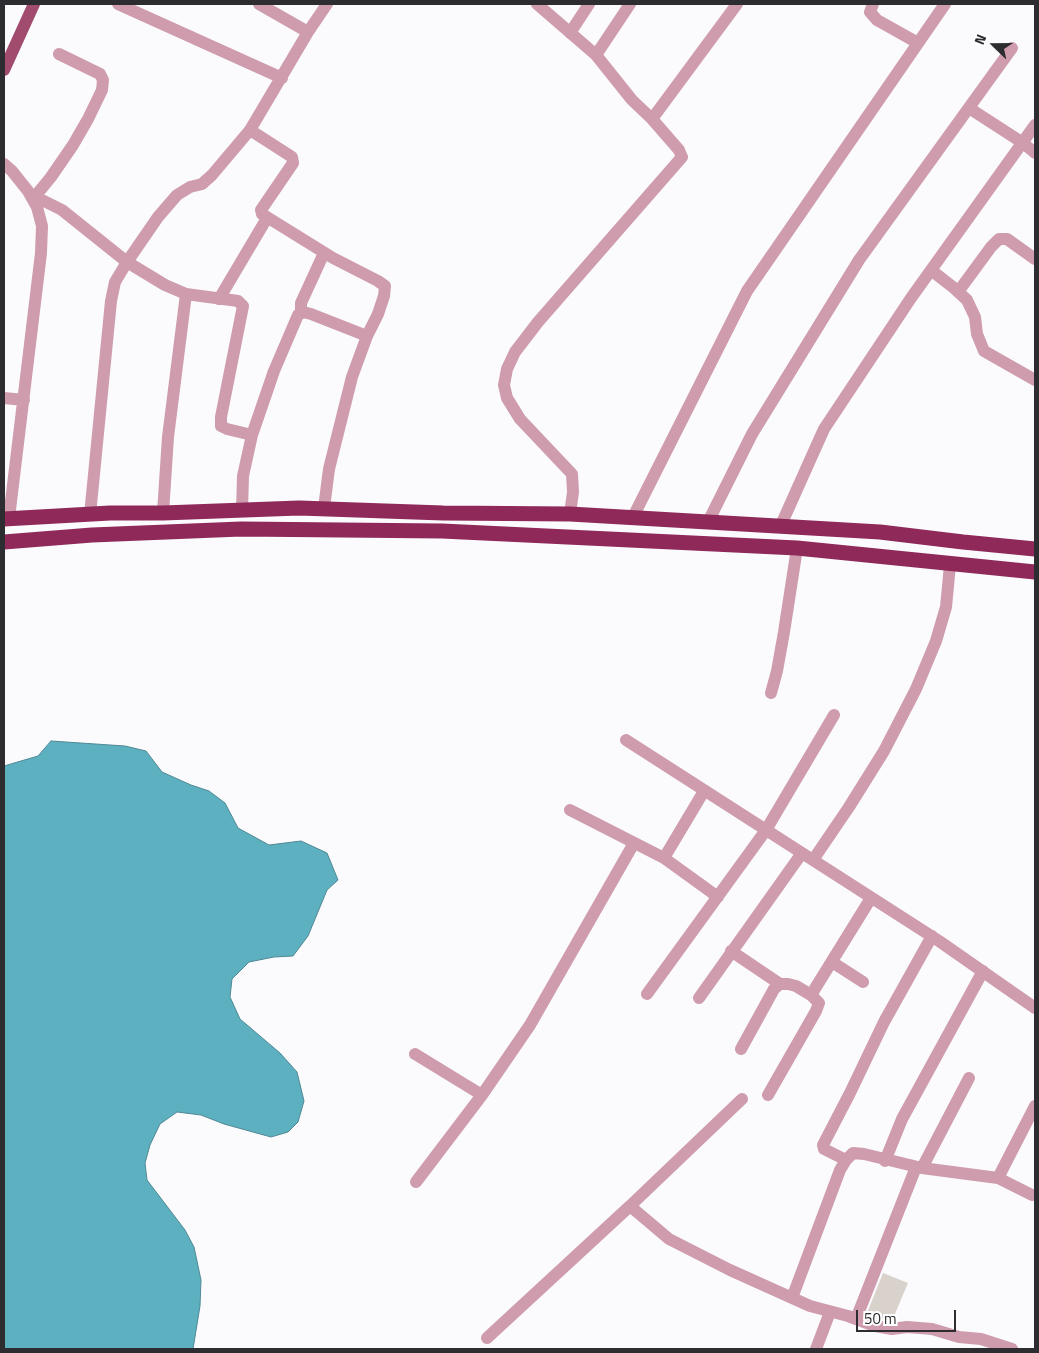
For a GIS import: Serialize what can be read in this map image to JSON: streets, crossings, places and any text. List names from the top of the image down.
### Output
{
  "scale_bar": "50 m",
  "north": "left"
}
